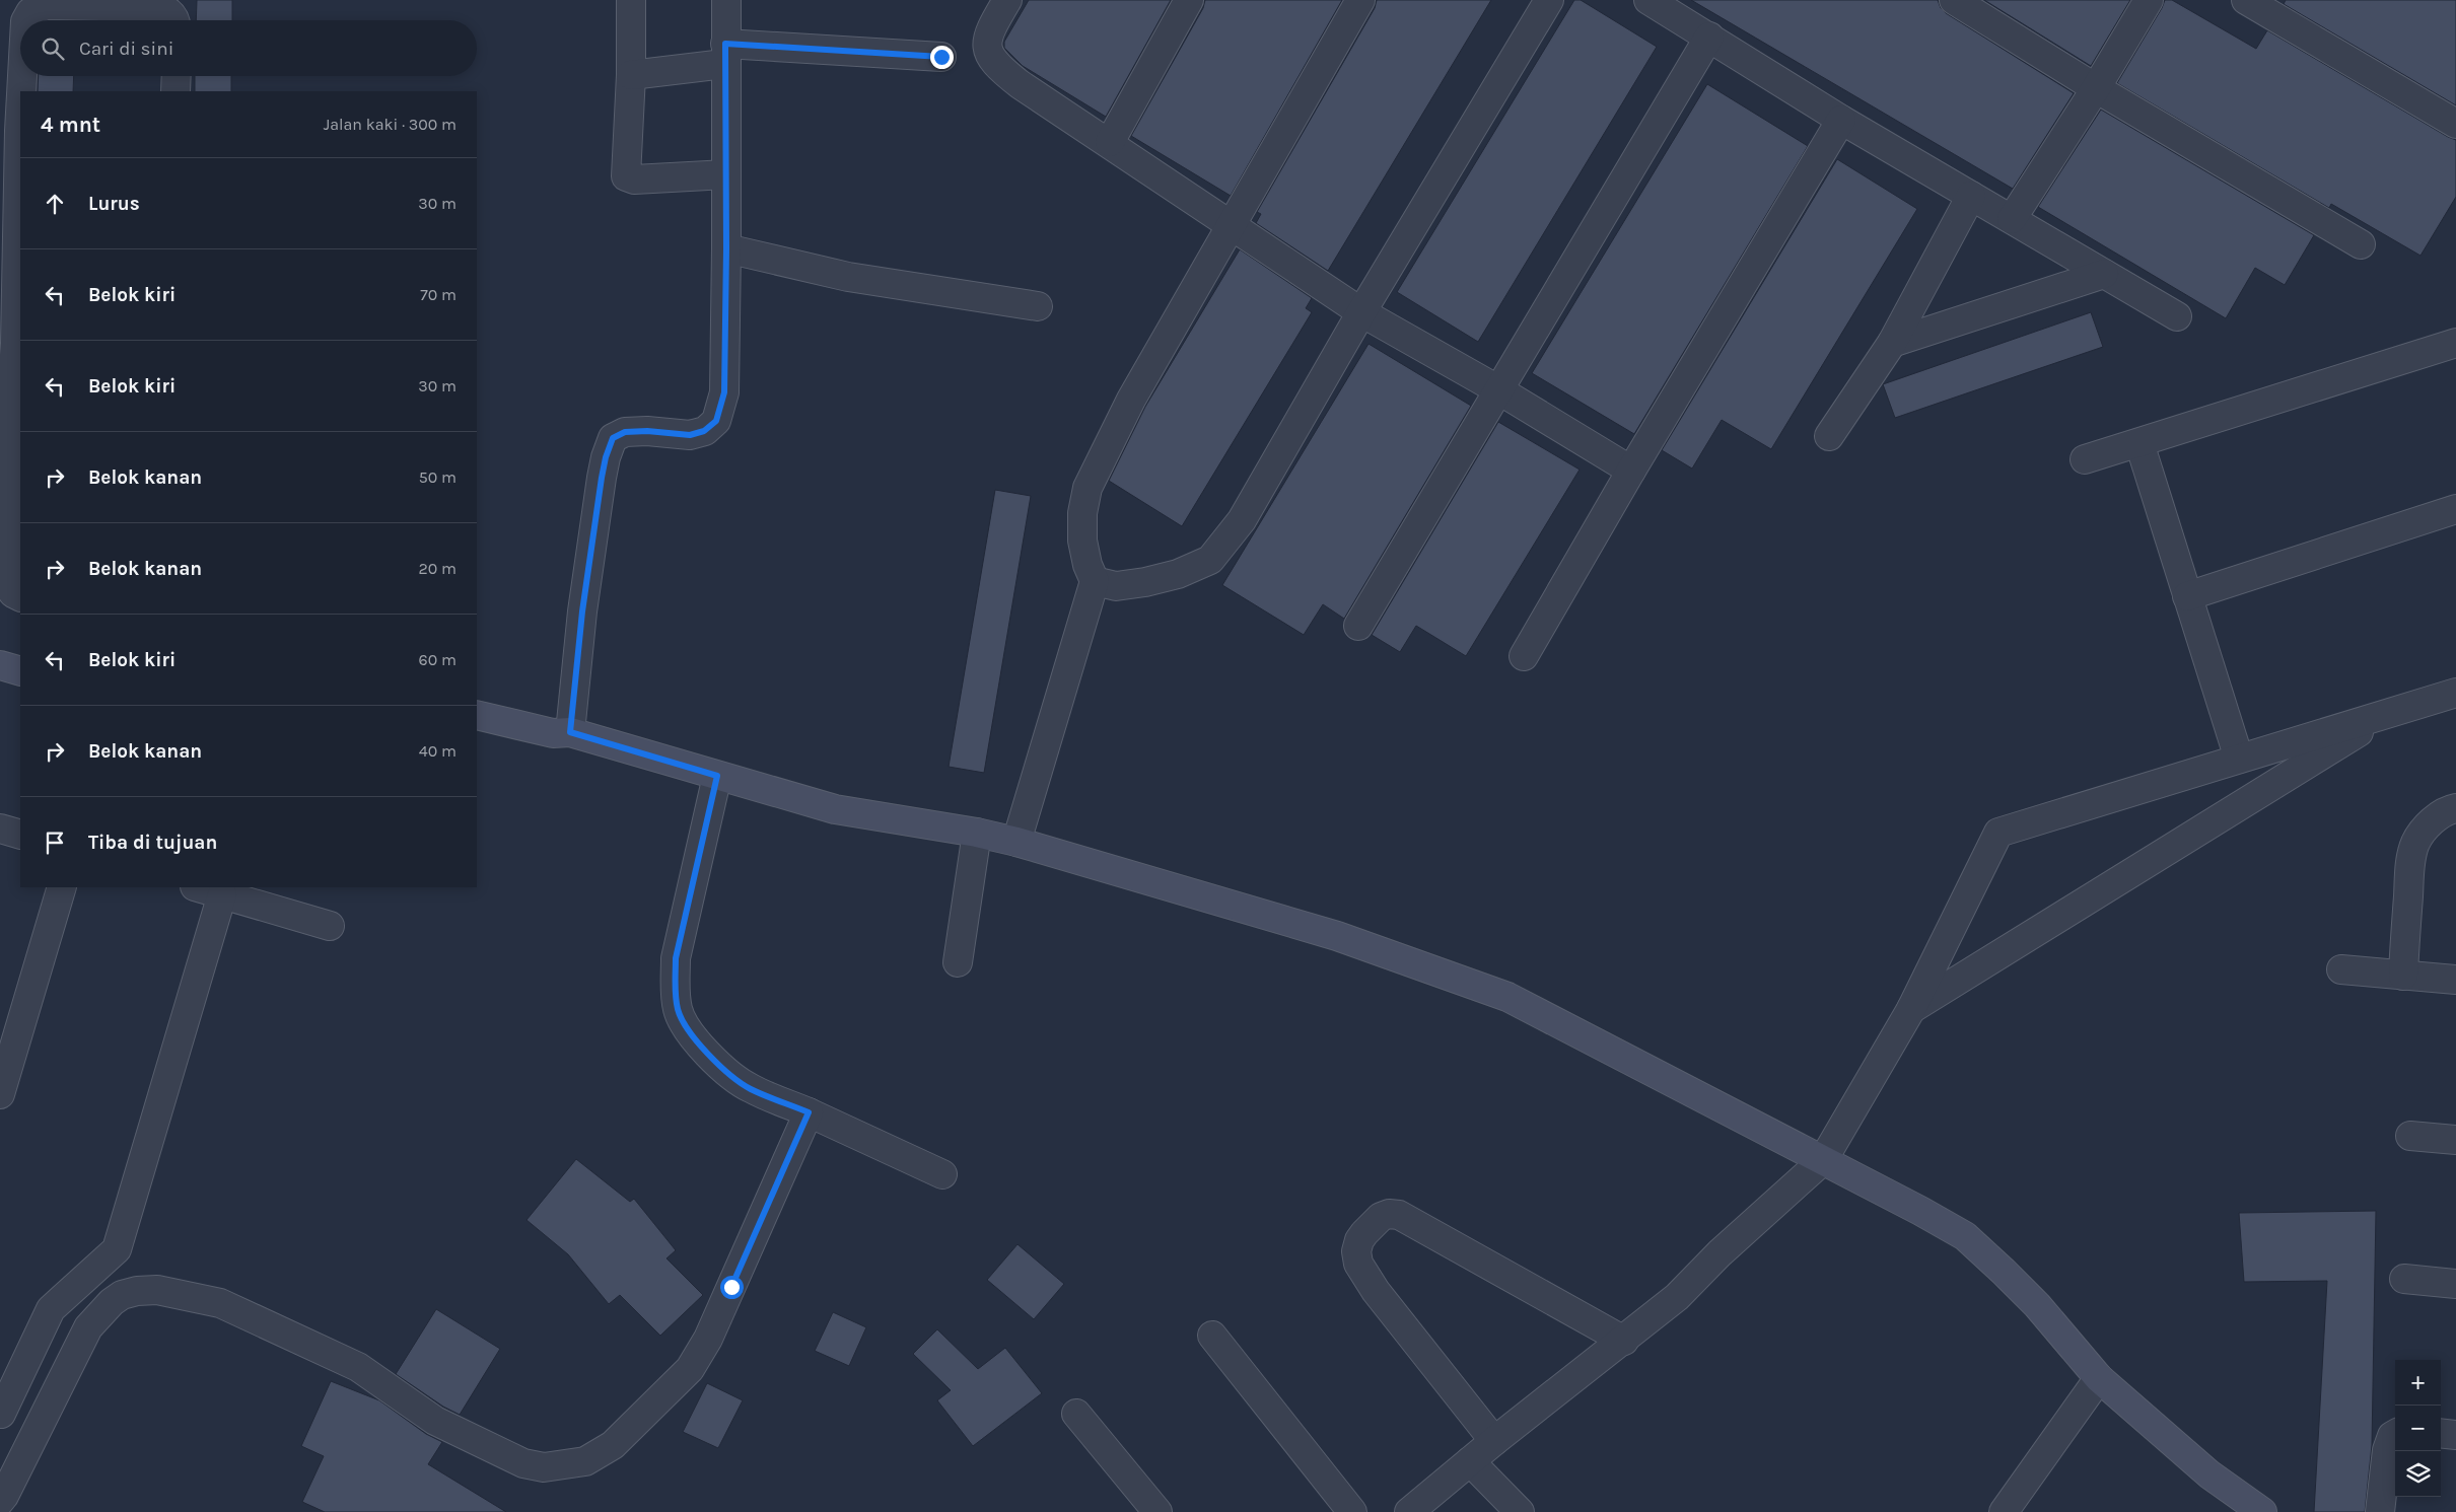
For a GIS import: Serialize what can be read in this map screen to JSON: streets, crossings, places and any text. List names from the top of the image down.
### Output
{
  "page": {
    "search": "Cari di sini",
    "heading": ["4 mnt", "Jalan kaki · 300 m"],
    "list": [
      ["Lurus", "30 m"],
      ["Belok kiri", "70 m"],
      ["Belok kiri", "30 m"],
      ["Belok kanan", "50 m"],
      ["Belok kanan", "20 m"],
      ["Belok kiri", "60 m"],
      ["Belok kanan", "40 m"],
      "Tiba di tujuan"
    ],
    "map_buttons": ["+", "−"]
  }
}
